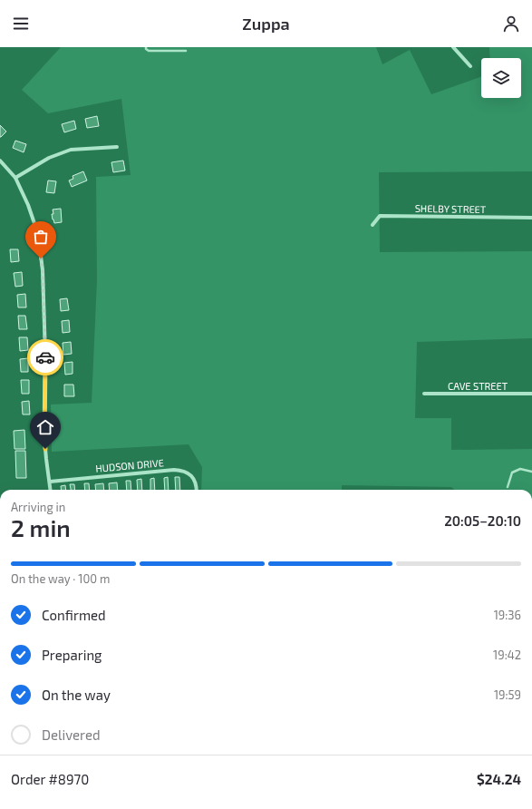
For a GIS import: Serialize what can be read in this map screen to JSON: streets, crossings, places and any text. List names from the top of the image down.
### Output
{
  "streets": {
    "street": ["SHELBY STREET", "CAVE STREET", "HUDSON DRIVE"]
  },
  "page": {
    "header": "Zuppa",
    "heading": ["2 min", "Arriving in", "20:05–20:10"],
    "panel": ["Order #8970", "$24.24"],
    "bar": "On the way · 100 m",
    "list": [
      ["Confirmed", "19:36"],
      ["Preparing", "19:42"],
      ["On the way", "19:59"],
      "Delivered"
    ]
  }
}
